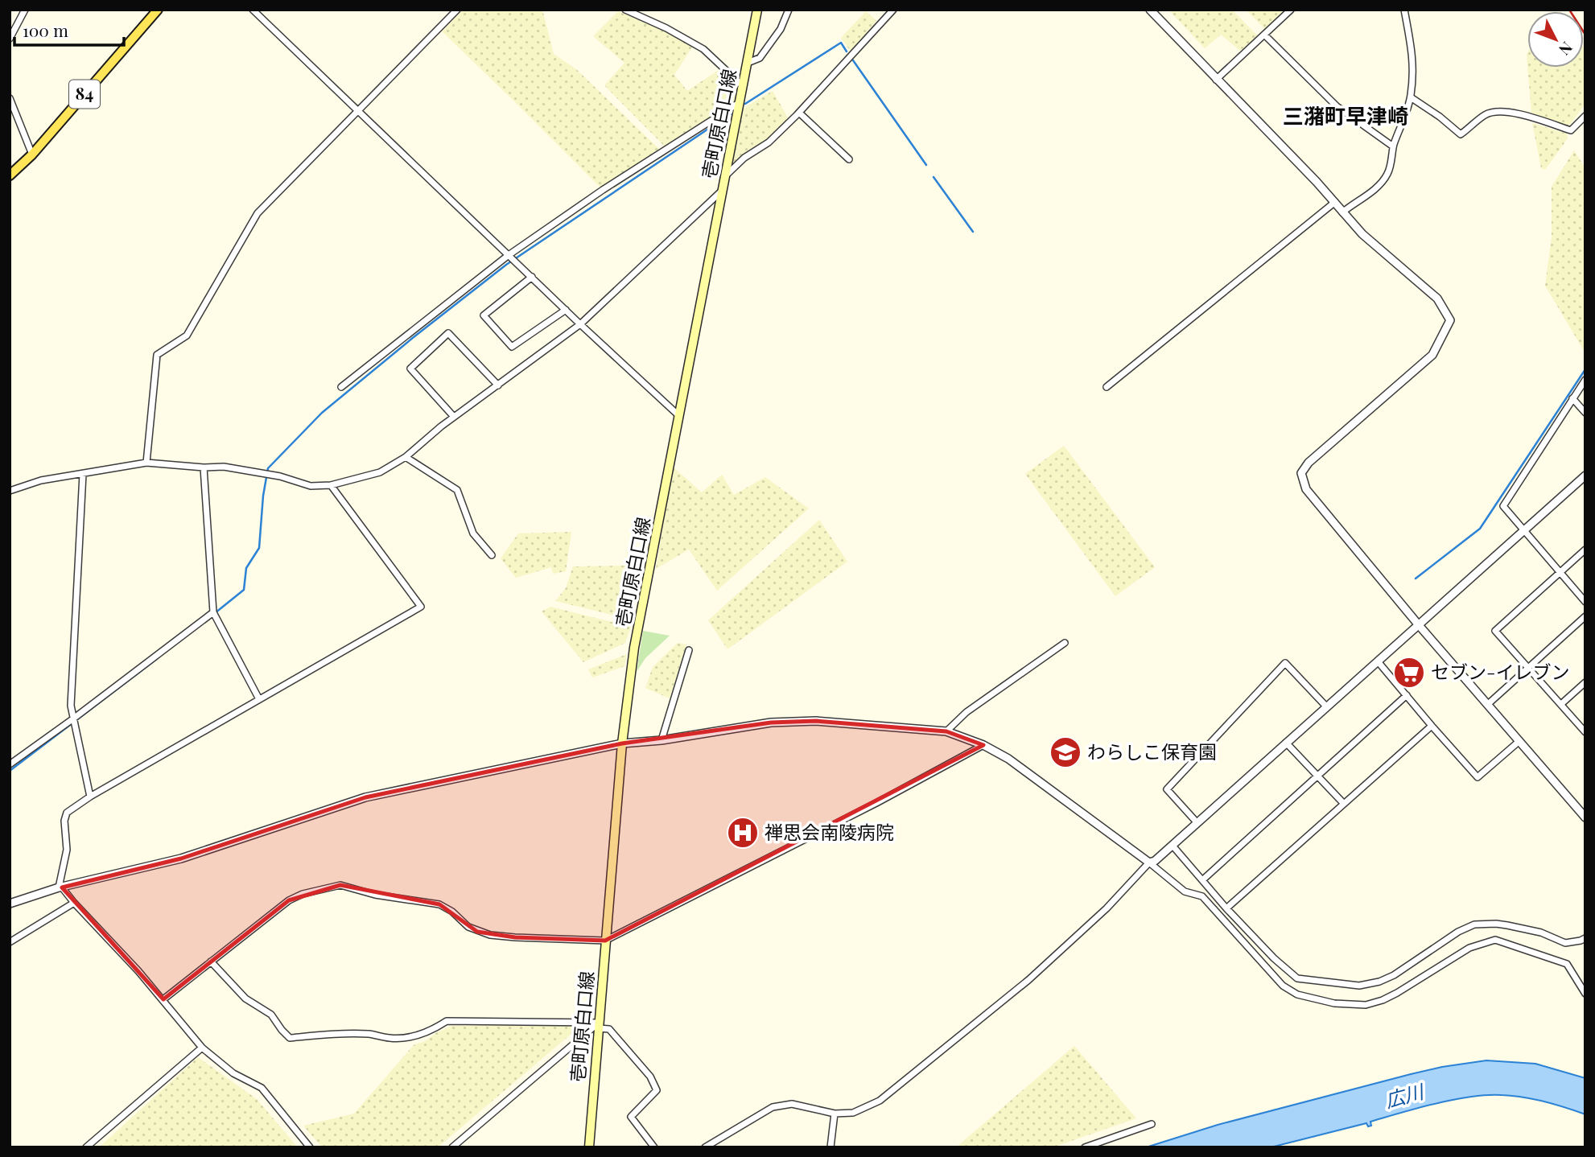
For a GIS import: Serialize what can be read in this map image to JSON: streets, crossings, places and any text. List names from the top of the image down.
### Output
{
  "streets": {
    "main road": ["84", "壱町原白口線"]
  },
  "districts": ["三潴町早津崎"],
  "water": ["広川"],
  "places": {
    "supermarket": ["セブン-イレブン"],
    "school or university": ["わらしこ保育園"],
    "hospital": ["禅思会南陵病院"]
  },
  "scale_bar": "100 m",
  "north": "bottom right"
}
